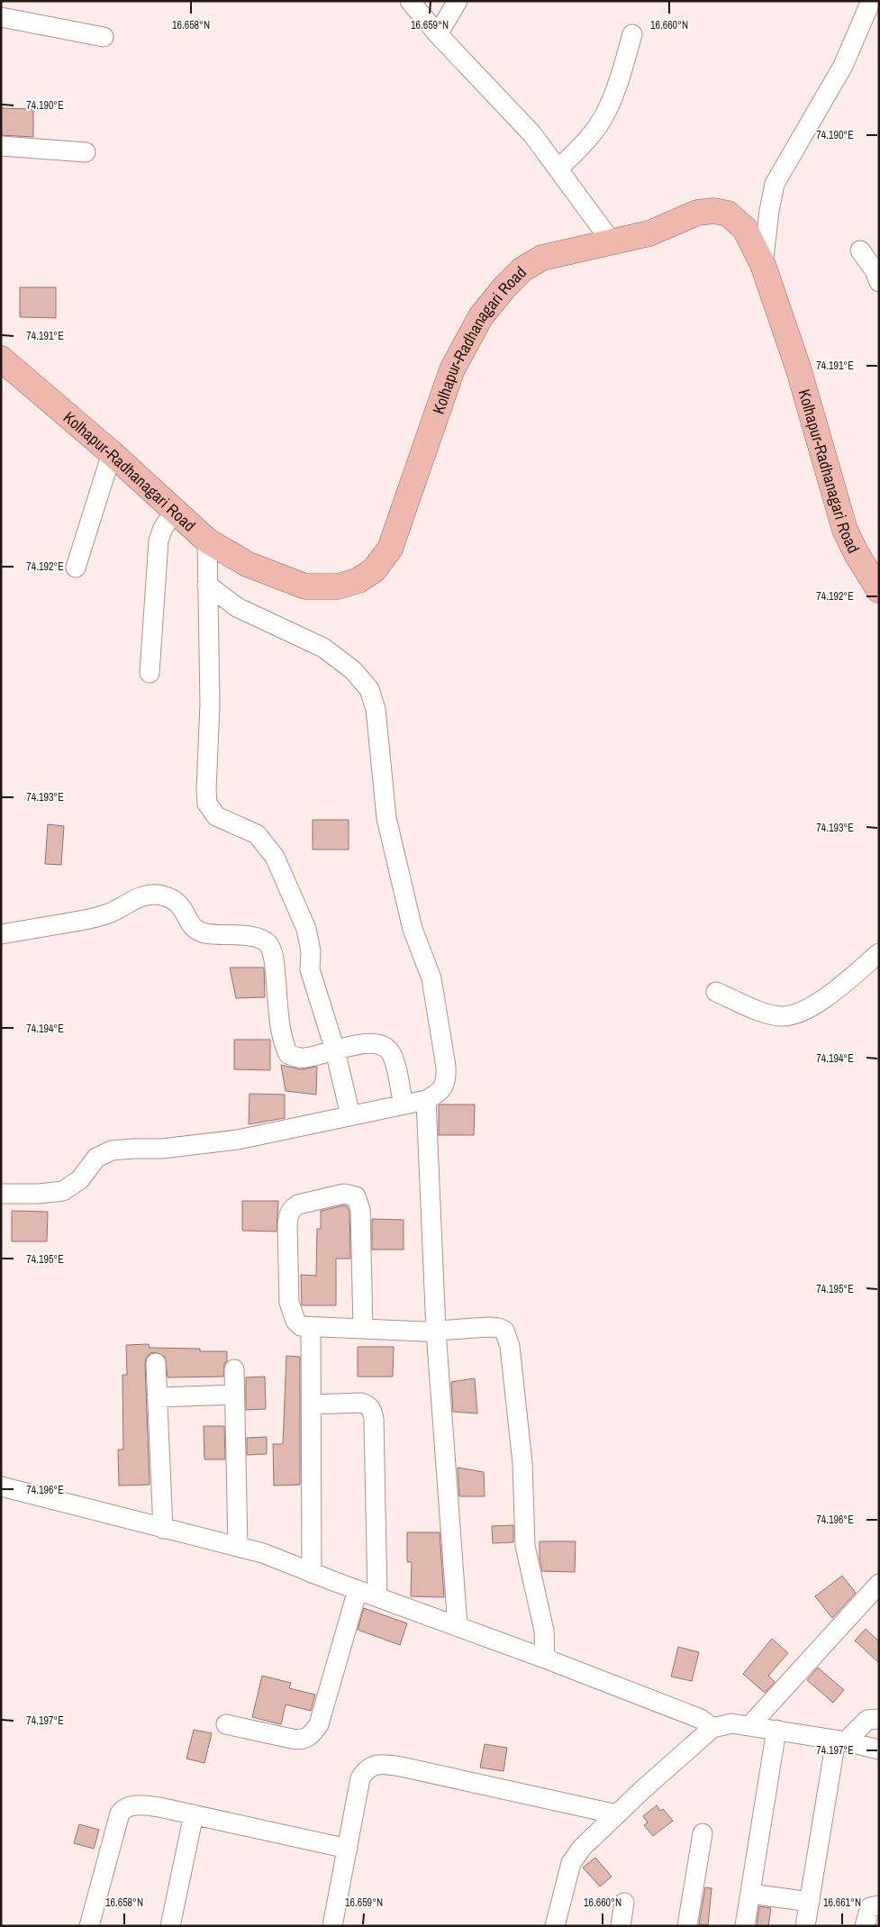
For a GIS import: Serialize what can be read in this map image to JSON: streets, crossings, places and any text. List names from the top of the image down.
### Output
{
  "streets": {
    "main road": ["Kolhapur-Radhanagari Road"]
  },
  "coordinates": [
    "16.658°N",
    "16.659°N",
    "16.660°N",
    "74.190°E",
    "74.191°E",
    "74.192°E",
    "74.193°E",
    "74.194°E",
    "74.195°E",
    "74.196°E",
    "74.197°E",
    "16.661°N"
  ]
}
